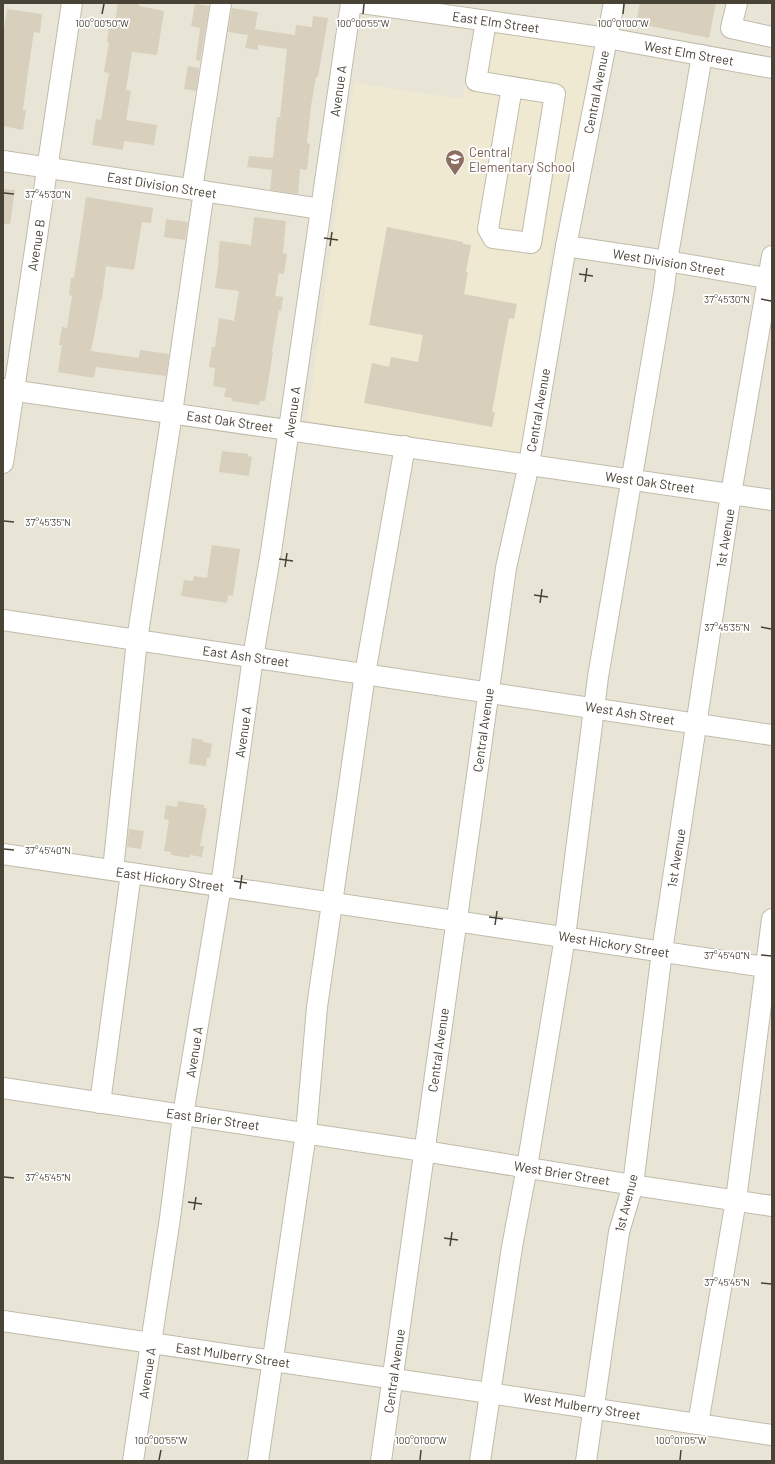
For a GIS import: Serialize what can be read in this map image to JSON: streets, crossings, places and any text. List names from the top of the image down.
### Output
{
  "streets": {
    "street": [
      "East Elm Street",
      "West Elm Street",
      "Avenue A",
      "Central Avenue",
      "East Division Street",
      "Avenue B",
      "West Division Street",
      "East Oak Street",
      "West Oak Street",
      "1st Avenue",
      "East Ash Street",
      "West Ash Street",
      "East Hickory Street",
      "West Hickory Street",
      "East Brier Street",
      "West Brier Street",
      "East Mulberry Street",
      "West Mulberry Street"
    ]
  },
  "crossings": [
    ["East Elm Street", "West Elm Street"],
    ["East Elm Street", "Central Avenue"],
    ["West Elm Street", "Central Avenue"],
    ["Avenue A", "East Division Street"],
    ["Avenue A", "East Oak Street"],
    ["Avenue A", "East Ash Street"],
    ["Avenue A", "East Hickory Street"],
    ["Avenue A", "East Brier Street"],
    ["Avenue A", "East Mulberry Street"],
    ["Central Avenue", "West Division Street"],
    ["Central Avenue", "East Oak Street"],
    ["Central Avenue", "West Oak Street"],
    ["Central Avenue", "East Ash Street"],
    ["Central Avenue", "West Ash Street"],
    ["Central Avenue", "East Hickory Street"],
    ["Central Avenue", "West Hickory Street"],
    ["Central Avenue", "East Brier Street"],
    ["Central Avenue", "West Brier Street"],
    ["Central Avenue", "East Mulberry Street"],
    ["Central Avenue", "West Mulberry Street"],
    ["East Division Street", "Avenue B"],
    ["Avenue B", "East Oak Street"],
    ["West Division Street", "1st Avenue"],
    ["East Oak Street", "West Oak Street"],
    ["West Oak Street", "1st Avenue"],
    ["1st Avenue", "West Ash Street"],
    ["1st Avenue", "West Hickory Street"],
    ["1st Avenue", "West Brier Street"],
    ["1st Avenue", "West Mulberry Street"],
    ["East Ash Street", "West Ash Street"],
    ["East Hickory Street", "West Hickory Street"],
    ["East Brier Street", "West Brier Street"],
    ["East Mulberry Street", "West Mulberry Street"]
  ],
  "places": {
    "school or university": ["Central Elementary School"]
  },
  "coordinates": [
    "100°00'50\"W",
    "100°00'55\"W",
    "100°01'00\"W",
    "37°45'30\"N",
    "37°45'35\"N",
    "37°45'40\"N",
    "37°45'45\"N",
    "100°01'05\"W"
  ]
}
